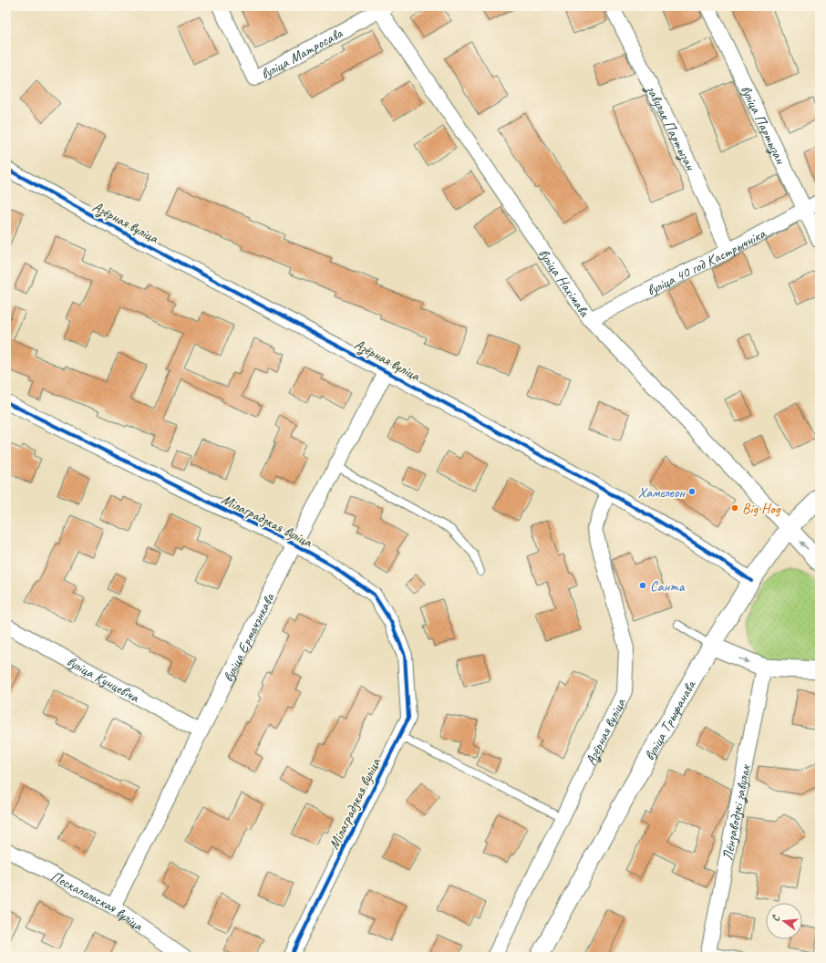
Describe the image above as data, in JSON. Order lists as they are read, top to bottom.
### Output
{
  "streets": {
    "street": [
      "вуліца Матросава",
      "вуліца Партызан",
      "завулак Партызан",
      "Азёрная вуліца",
      "вуліца 40 год Кастрычніка",
      "вуліца Нахімава",
      "Мілаградзкая вуліца",
      "вуліца Ермачэнкава",
      "вуліца Кунцевіча",
      "вуліца Трыфанава",
      "Лёнзаводзкі завулак",
      "Пескапольская вуліца"
    ]
  },
  "crossings": [
    ["вуліца Матросава", "вуліца Нахімава"],
    ["вуліца Партызан", "вуліца 40 год Кастрычніка"],
    ["завулак Партызан", "вуліца 40 год Кастрычніка"],
    ["Азёрная вуліца", "вуліца Ермачэнкава"],
    ["Азёрная вуліца", "вуліца Трыфанава"],
    ["вуліца 40 год Кастрычніка", "вуліца Нахімава"],
    ["вуліца Нахімава", "вуліца Трыфанава"],
    ["Мілаградзкая вуліца", "вуліца Ермачэнкава"],
    ["вуліца Ермачэнкава", "вуліца Кунцевіча"],
    ["вуліца Ермачэнкава", "Пескапольская вуліца"]
  ],
  "places": ["Хамелеон", "Big Hog", "Санта"],
  "north": "left"
}
